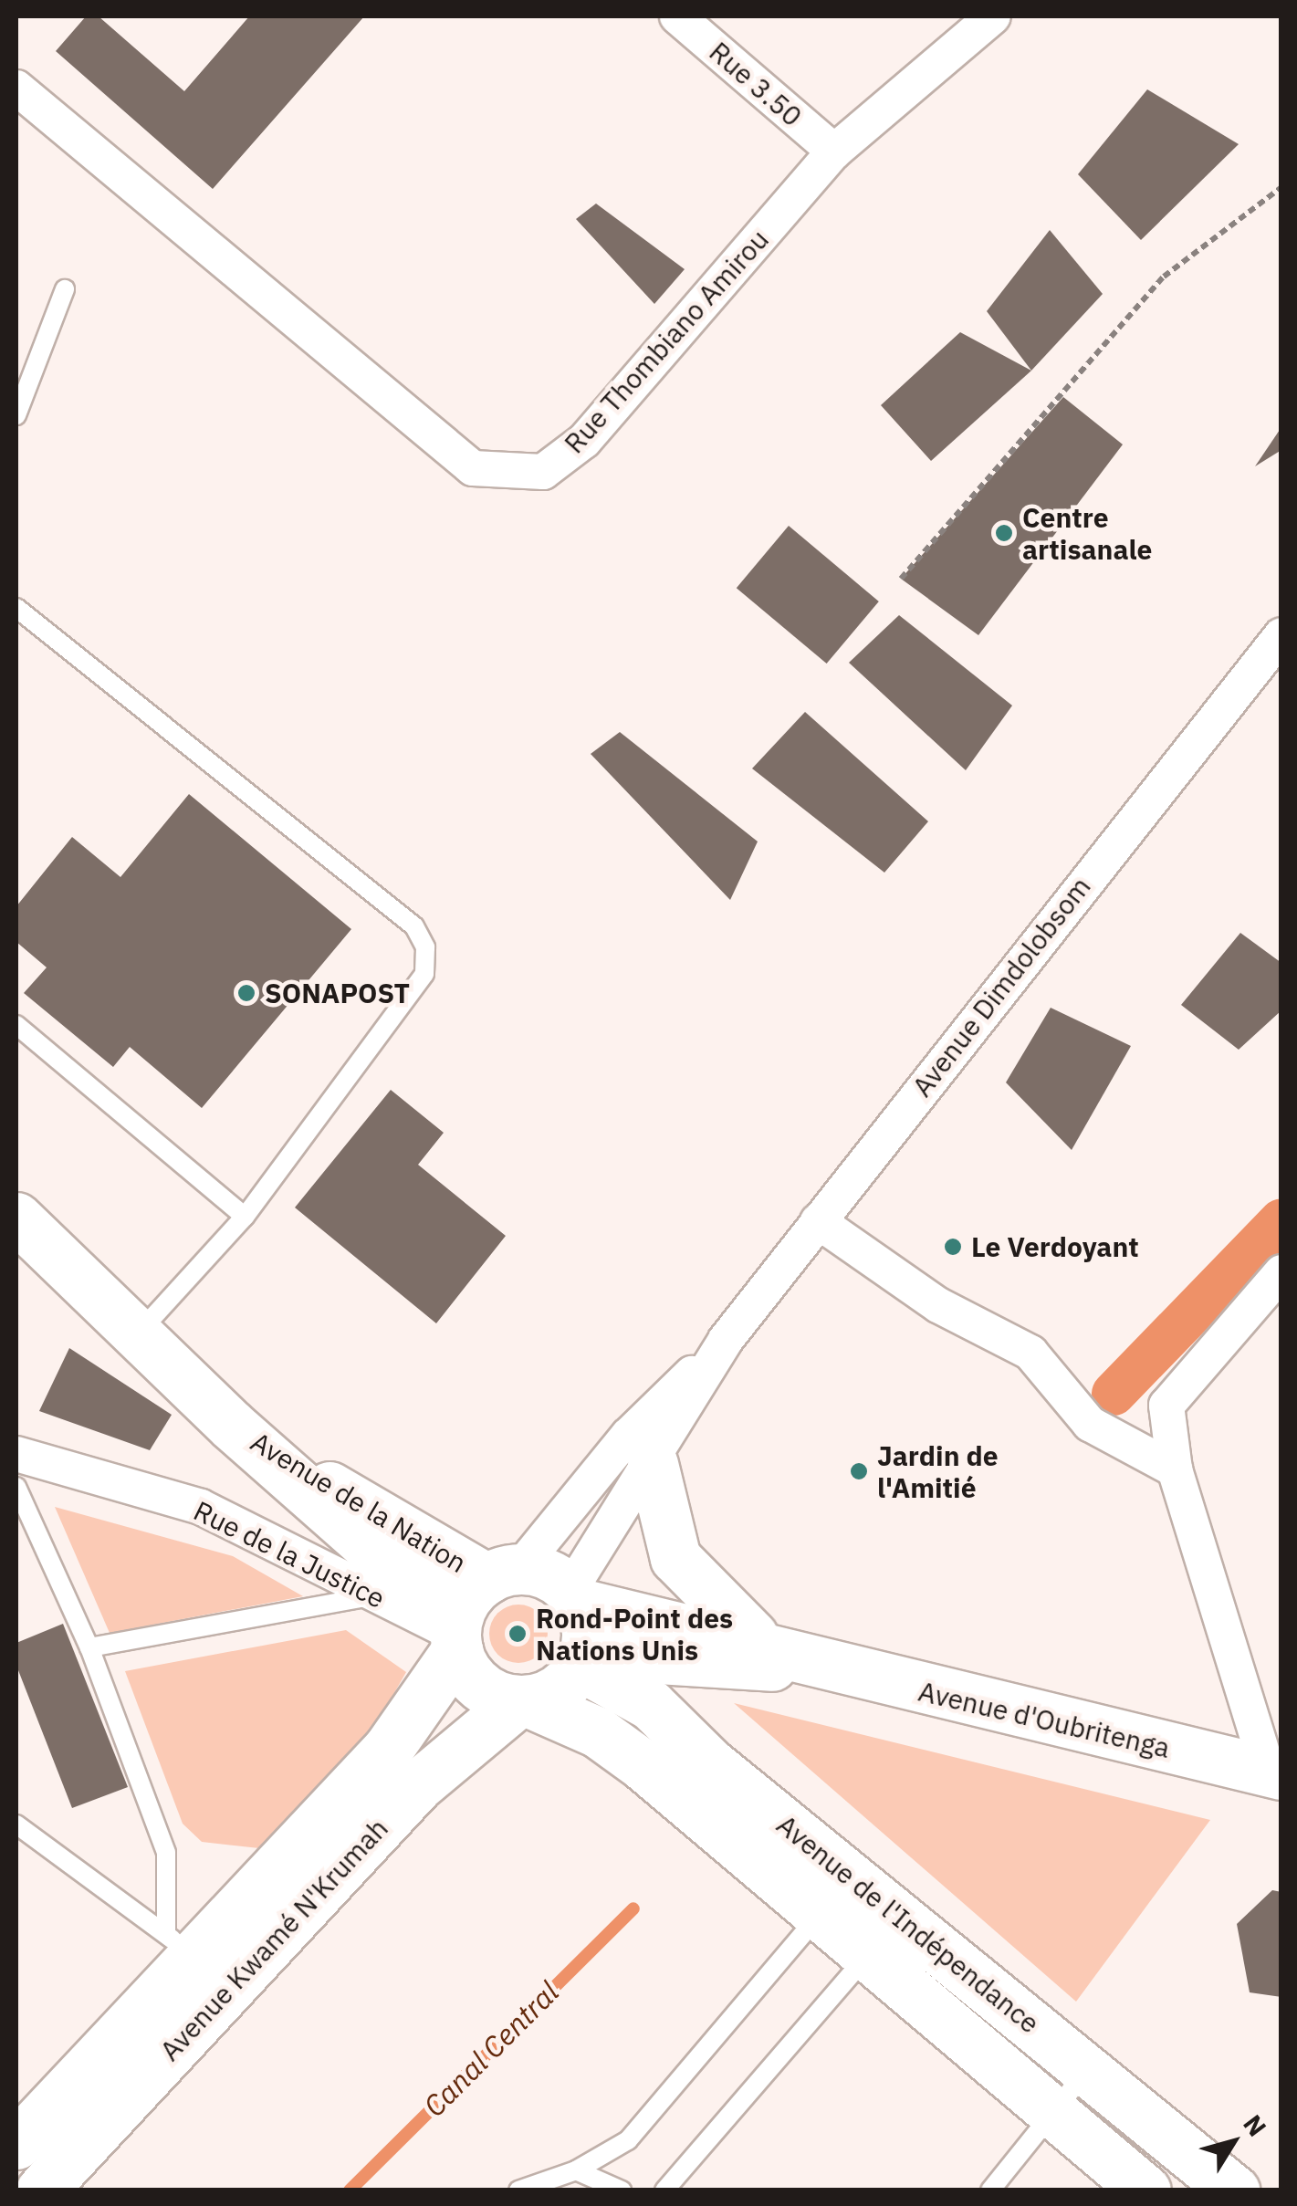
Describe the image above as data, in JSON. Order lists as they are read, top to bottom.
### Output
{
  "streets": {
    "main road": [
      "Avenue de la Nation",
      "Avenue d'Oubritenga",
      "Avenue de l'Indépendance",
      "Avenue Kwamé N'Krumah"
    ],
    "street": [
      "Rue 3.50",
      "Rue Thombiano Amirou",
      "Avenue Dimdolobsom",
      "Rue de la Justice"
    ]
  },
  "crossings": [
    ["Rue 3.50", "Rue Thombiano Amirou"],
    ["Avenue Dimdolobsom", "Avenue de la Nation"],
    ["Avenue Dimdolobsom", "Rue de la Justice"],
    ["Avenue Dimdolobsom", "Avenue d'Oubritenga"],
    ["Avenue Dimdolobsom", "Avenue de l'Indépendance"],
    ["Avenue Dimdolobsom", "Avenue Kwamé N'Krumah"],
    ["Avenue de la Nation", "Rue de la Justice"],
    ["Avenue de la Nation", "Avenue d'Oubritenga"],
    ["Avenue de la Nation", "Avenue de l'Indépendance"],
    ["Avenue de la Nation", "Avenue Kwamé N'Krumah"],
    ["Rue de la Justice", "Avenue d'Oubritenga"],
    ["Rue de la Justice", "Avenue de l'Indépendance"],
    ["Rue de la Justice", "Avenue Kwamé N'Krumah"],
    ["Avenue d'Oubritenga", "Avenue de l'Indépendance"],
    ["Avenue d'Oubritenga", "Avenue Kwamé N'Krumah"],
    ["Avenue de l'Indépendance", "Avenue Kwamé N'Krumah"]
  ],
  "water": ["Canal Central"],
  "places": [
    "Centre artisanale",
    "SONAPOST",
    "Le Verdoyant",
    "Jardin de l'Amitié",
    "Rond-Point des Nations Unis"
  ],
  "north": "top right"
}
